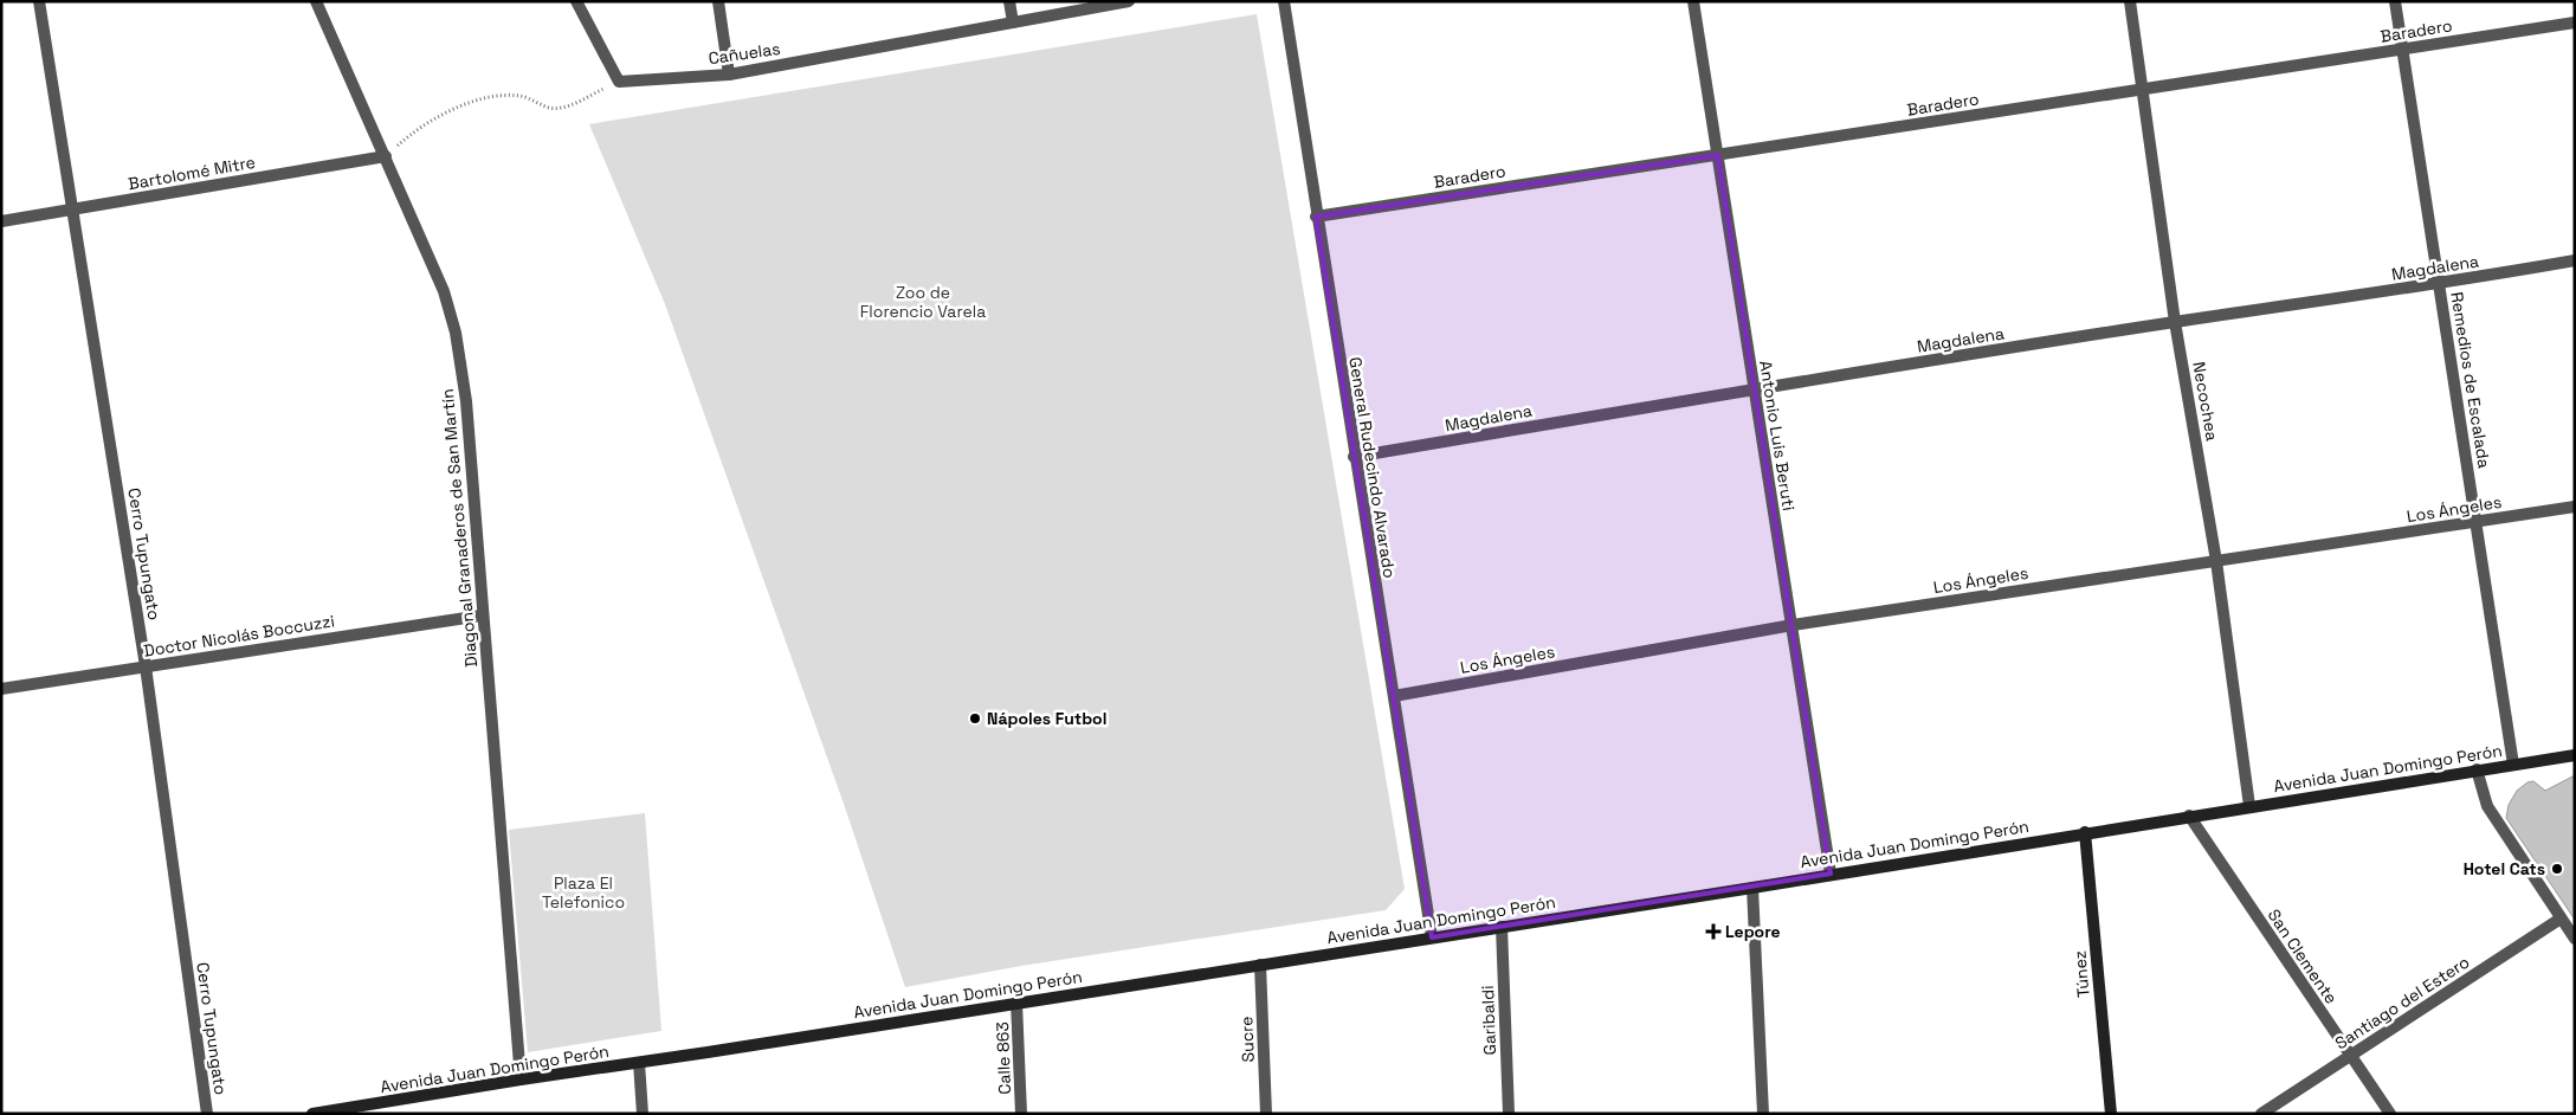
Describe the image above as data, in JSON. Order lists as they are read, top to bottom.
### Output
{
  "streets": {
    "main road": ["Avenida Juan Domingo Perón", "Túnez"],
    "street": [
      "Baradero",
      "Cañuelas",
      "Bartolomé Mitre",
      "Magdalena",
      "Remedios de Escalada",
      "Necochea",
      "Antonio Luis Beruti",
      "General Rudecindo Alvarado",
      "Los Ángeles",
      "Diagonal Granaderos de San Martín",
      "Cerro Tupungato",
      "Doctor Nicolás Boccuzzi",
      "San Clemente",
      "Santiago del Estero",
      "Garibaldi",
      "Sucre",
      "Calle 863"
    ]
  },
  "crossings": [
    ["Baradero", "Remedios de Escalada"],
    ["Baradero", "Necochea"],
    ["Baradero", "Antonio Luis Beruti"],
    ["Baradero", "General Rudecindo Alvarado"],
    ["Bartolomé Mitre", "Diagonal Granaderos de San Martín"],
    ["Bartolomé Mitre", "Cerro Tupungato"],
    ["Magdalena", "Remedios de Escalada"],
    ["Magdalena", "Necochea"],
    ["Magdalena", "Antonio Luis Beruti"],
    ["Magdalena", "General Rudecindo Alvarado"],
    ["Remedios de Escalada", "Los Ángeles"],
    ["Remedios de Escalada", "Avenida Juan Domingo Perón"],
    ["Necochea", "Los Ángeles"],
    ["Necochea", "Avenida Juan Domingo Perón"],
    ["Antonio Luis Beruti", "Los Ángeles"],
    ["Antonio Luis Beruti", "Avenida Juan Domingo Perón"],
    ["General Rudecindo Alvarado", "Los Ángeles"],
    ["General Rudecindo Alvarado", "Avenida Juan Domingo Perón"],
    ["Diagonal Granaderos de San Martín", "Doctor Nicolás Boccuzzi"],
    ["Diagonal Granaderos de San Martín", "Avenida Juan Domingo Perón"],
    ["Cerro Tupungato", "Doctor Nicolás Boccuzzi"],
    ["Avenida Juan Domingo Perón", "San Clemente"],
    ["Avenida Juan Domingo Perón", "Túnez"],
    ["Avenida Juan Domingo Perón", "Garibaldi"],
    ["Avenida Juan Domingo Perón", "Sucre"],
    ["Avenida Juan Domingo Perón", "Calle 863"],
    ["San Clemente", "Santiago del Estero"]
  ],
  "parks": ["Zoo de Florencio Varela", "Plaza El Telefonico"],
  "places": {
    "other": ["Nápoles Futbol", "Hotel Cats"],
    "health": ["Lepore"]
  }
}
